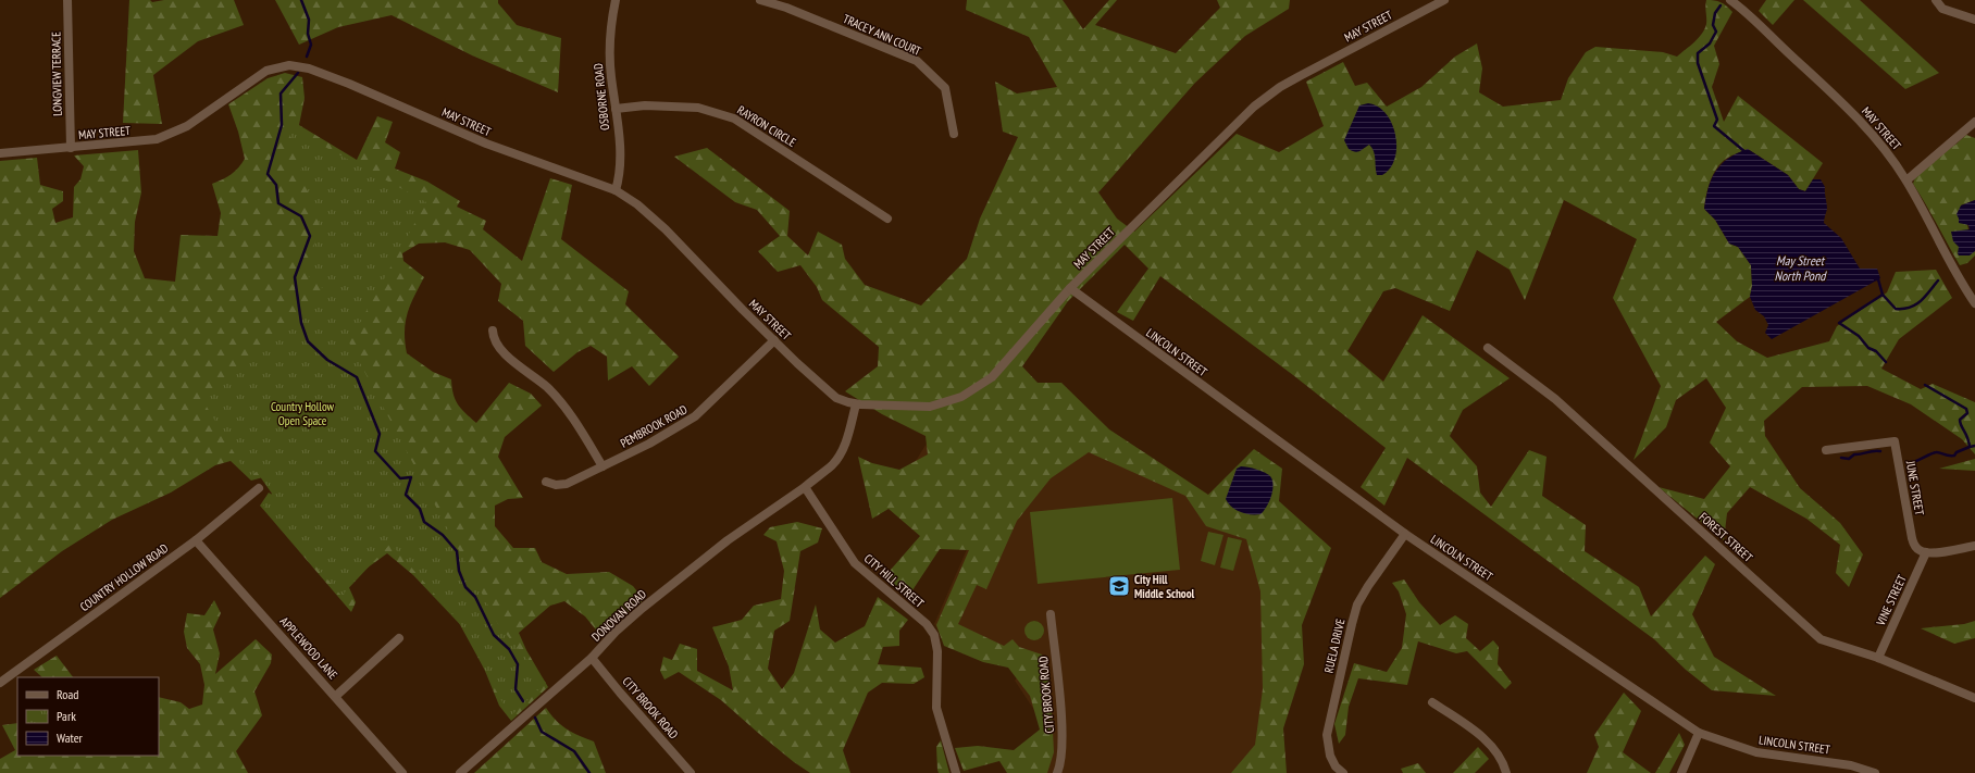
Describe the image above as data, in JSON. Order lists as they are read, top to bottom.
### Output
{
  "streets": {
    "street": [
      "MAY STREET",
      "TRACEY ANN COURT",
      "LONGVIEW TERRACE",
      "OSBORNE ROAD",
      "RAYRON CIRCLE",
      "LINCOLN STREET",
      "PEMBROOK ROAD",
      "JUNE STREET",
      "FOREST STREET",
      "COUNTRY HOLLOW ROAD",
      "CITY HILL STREET",
      "VINE STREET",
      "DONOVAN ROAD",
      "RUELA DRIVE",
      "APPLEWOOD LANE",
      "CITY BROOK ROAD"
    ]
  },
  "crossings": [
    ["MAY STREET", "LONGVIEW TERRACE"],
    ["MAY STREET", "OSBORNE ROAD"],
    ["MAY STREET", "LINCOLN STREET"],
    ["MAY STREET", "PEMBROOK ROAD"],
    ["OSBORNE ROAD", "RAYRON CIRCLE"],
    ["LINCOLN STREET", "RUELA DRIVE"],
    ["JUNE STREET", "VINE STREET"],
    ["FOREST STREET", "VINE STREET"],
    ["COUNTRY HOLLOW ROAD", "APPLEWOOD LANE"],
    ["CITY HILL STREET", "DONOVAN ROAD"],
    ["DONOVAN ROAD", "CITY BROOK ROAD"]
  ],
  "water": ["May Street North Pond"],
  "parks": ["Country Hollow Open Space"],
  "places": {
    "school or university": ["City Hill Middle School"]
  },
  "legend": ["Road", "Park", "Water"]
}
